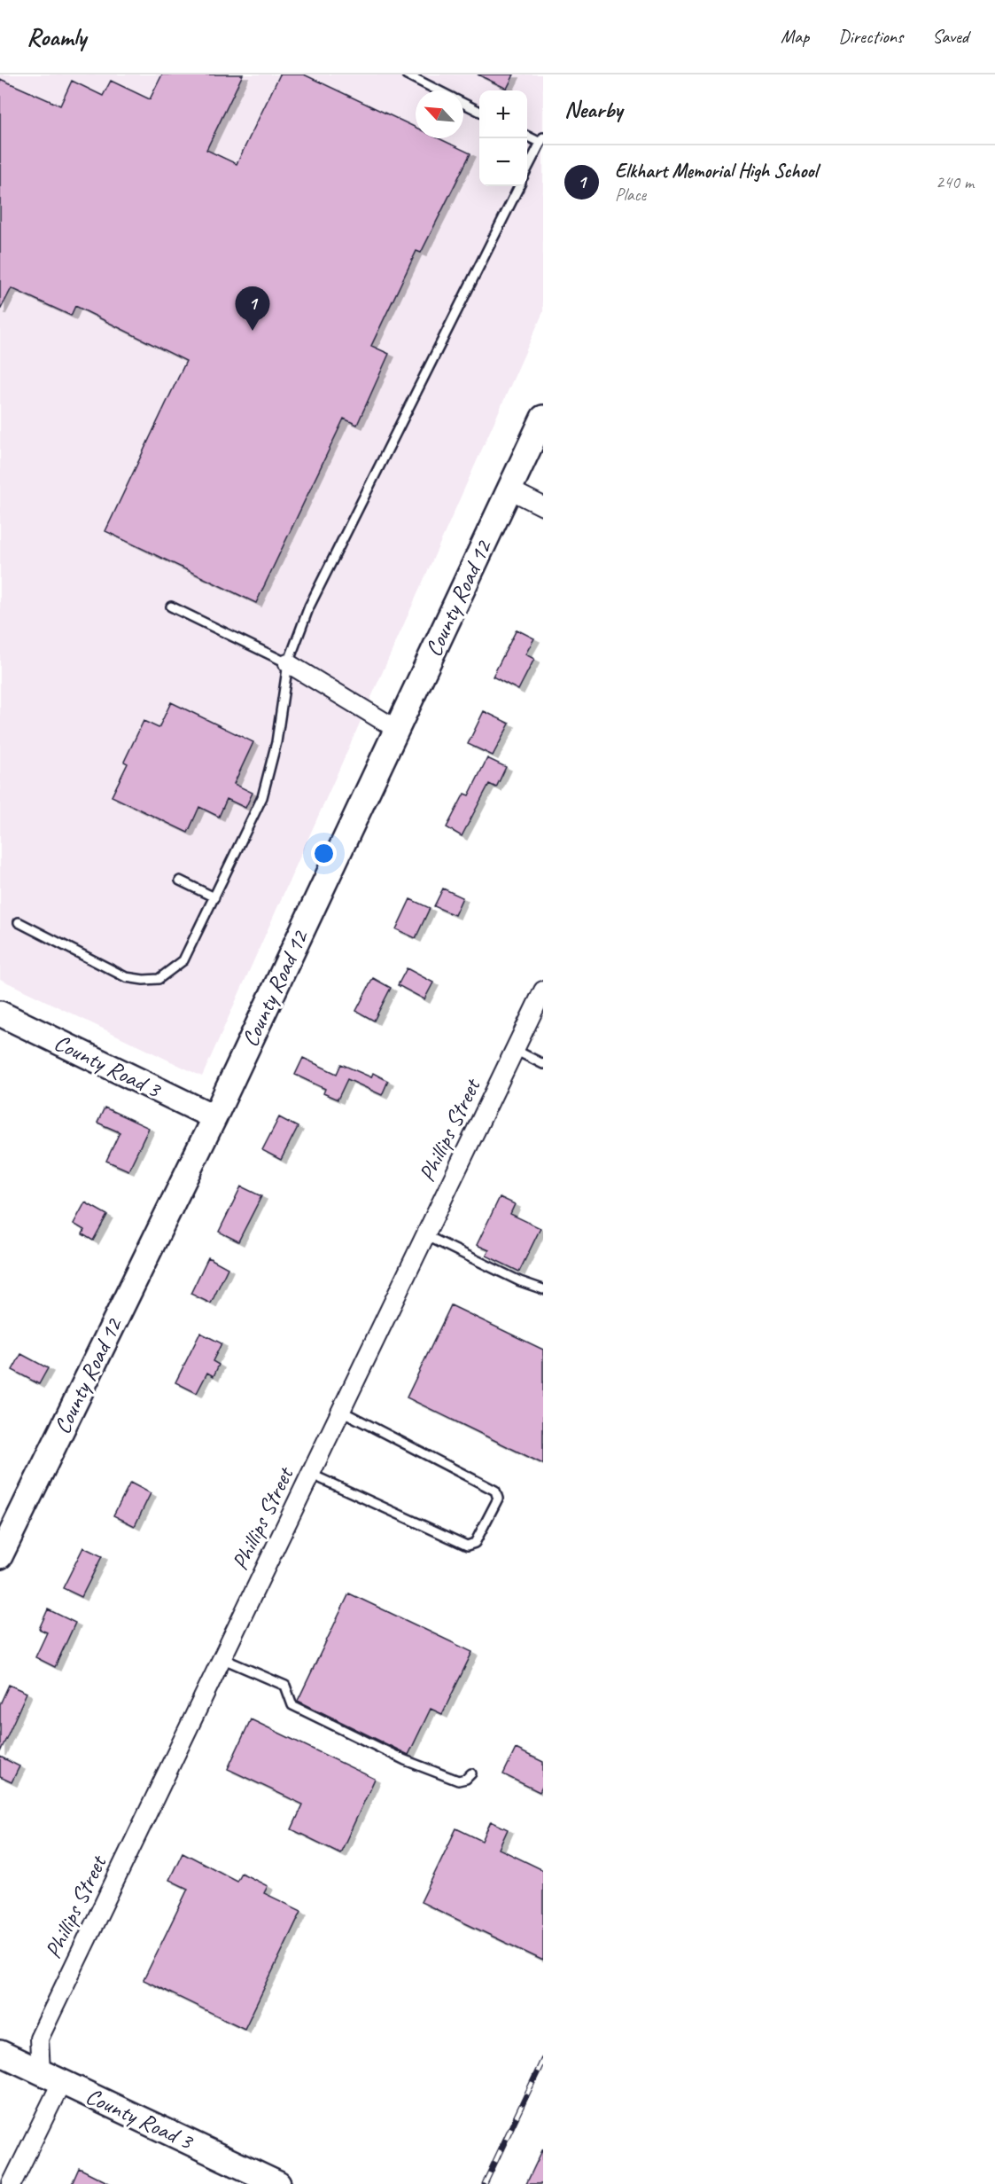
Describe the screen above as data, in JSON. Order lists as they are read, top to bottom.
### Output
{
  "streets": {
    "main road": ["County Road 12", "County Road 3"],
    "street": ["Phillips Street"]
  },
  "crossings": [
    ["County Road 12", "County Road 3"],
    ["County Road 3", "Phillips Street"]
  ],
  "north": "top left",
  "page": {
    "header": "Roamly",
    "nav": ["Map", "Directions", "Saved"],
    "heading": "Nearby",
    "map_buttons": ["+", "−"],
    "list": [
      {
        "mark": "1",
        "name": "Elkhart Memorial High School",
        "note": "Place",
        "value": "240 m"
      }
    ],
    "pins": "1"
  }
}
